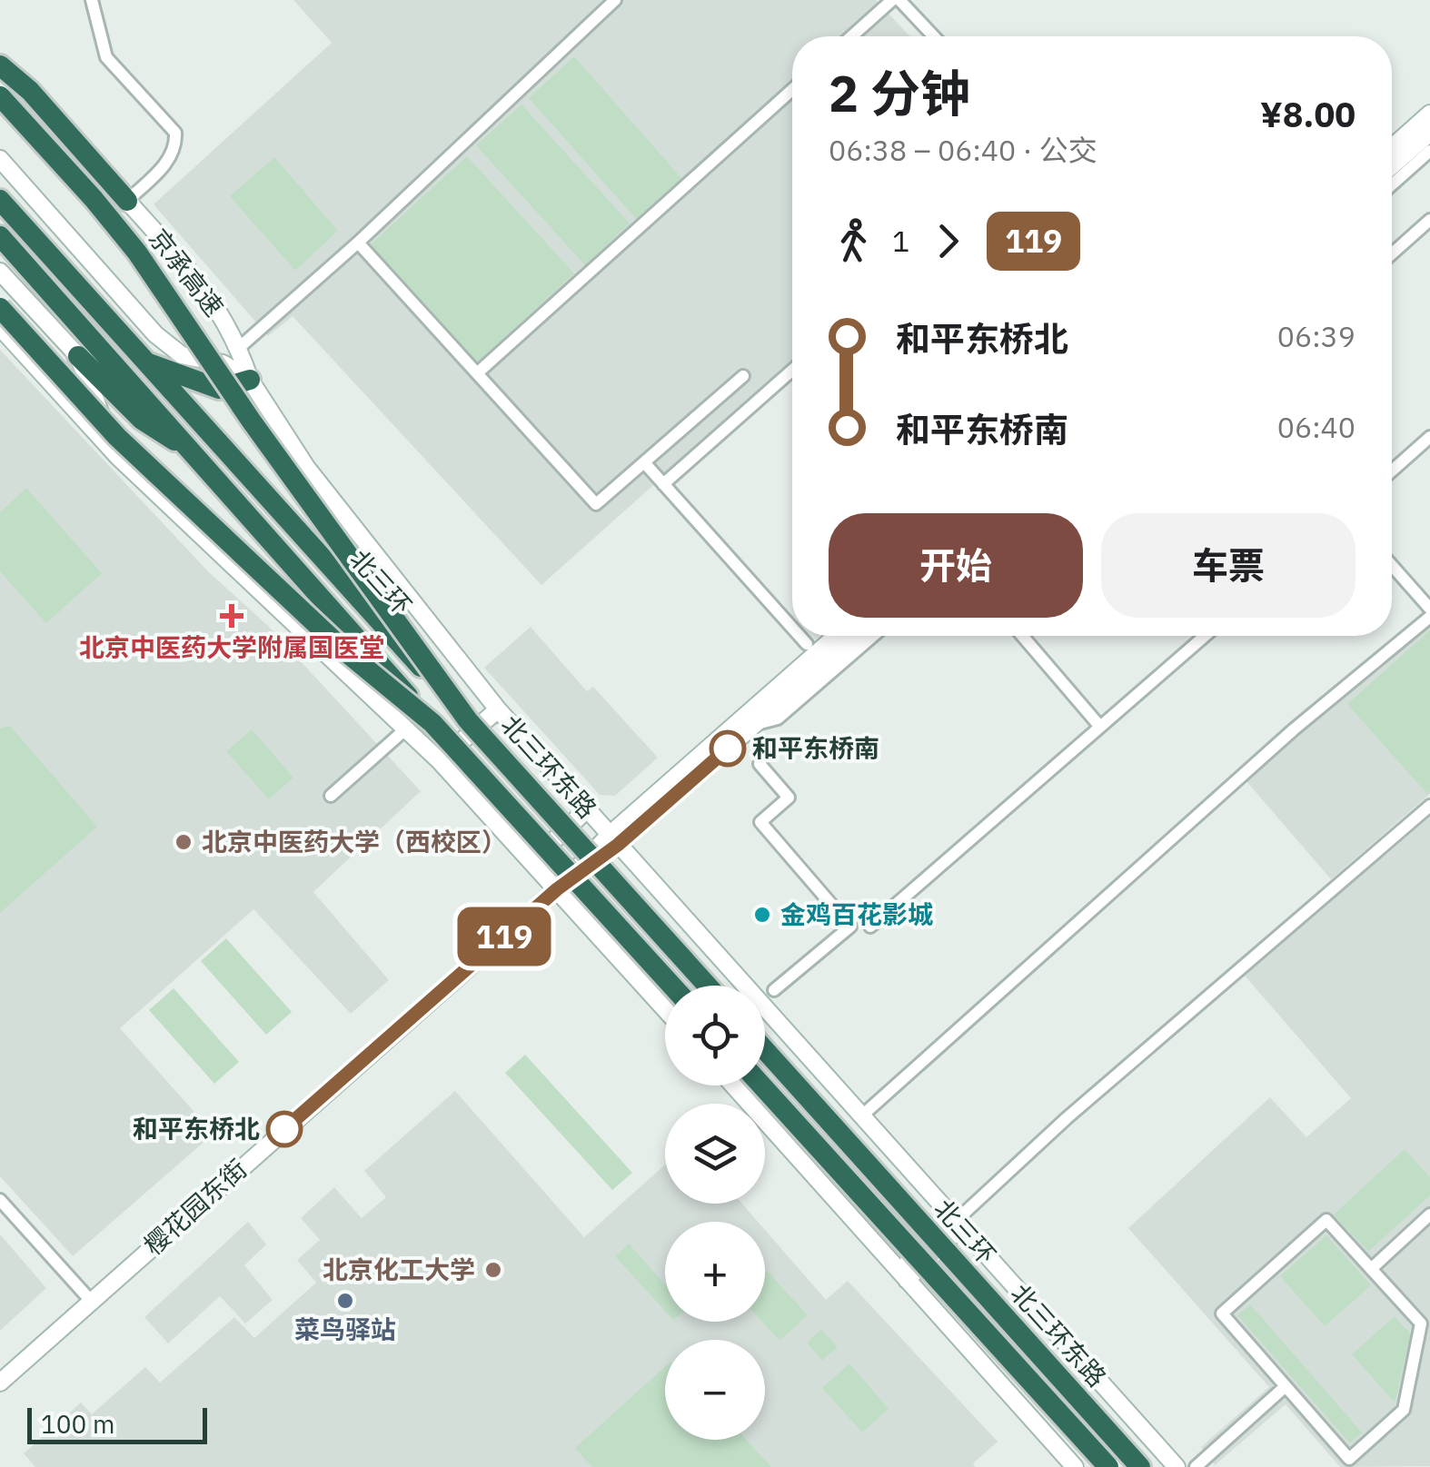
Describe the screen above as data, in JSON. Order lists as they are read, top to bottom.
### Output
{
  "streets": {
    "highway": ["北三环"],
    "street": ["京承高速", "北三环东路", "樱花园东街"]
  },
  "crossings": [
    ["京承高速", "北三环东路"],
    ["北三环东路", "樱花园东街"]
  ],
  "places": {
    "health": ["北京中医药大学附属国医堂"],
    "other": [
      "和平东桥南",
      "北京中医药大学（西校区）",
      "金鸡百花影城",
      "和平东桥北",
      "北京化工大学",
      "菜鸟驿站"
    ]
  },
  "lines": ["bus line 119"],
  "scale_bar": "100 m",
  "page": {
    "on_map": "119",
    "heading": ["2 分钟", "06:38 – 06:40 · 公交", "¥8.00"],
    "legs": ["1", "119"],
    "list": [
      {
        "name": "和平东桥北",
        "value": "06:39"
      },
      {
        "name": "和平东桥南",
        "value": "06:40"
      }
    ],
    "buttons": ["开始", "车票"],
    "map_buttons": ["+", "−"],
    "scale": "100 m"
  }
}
